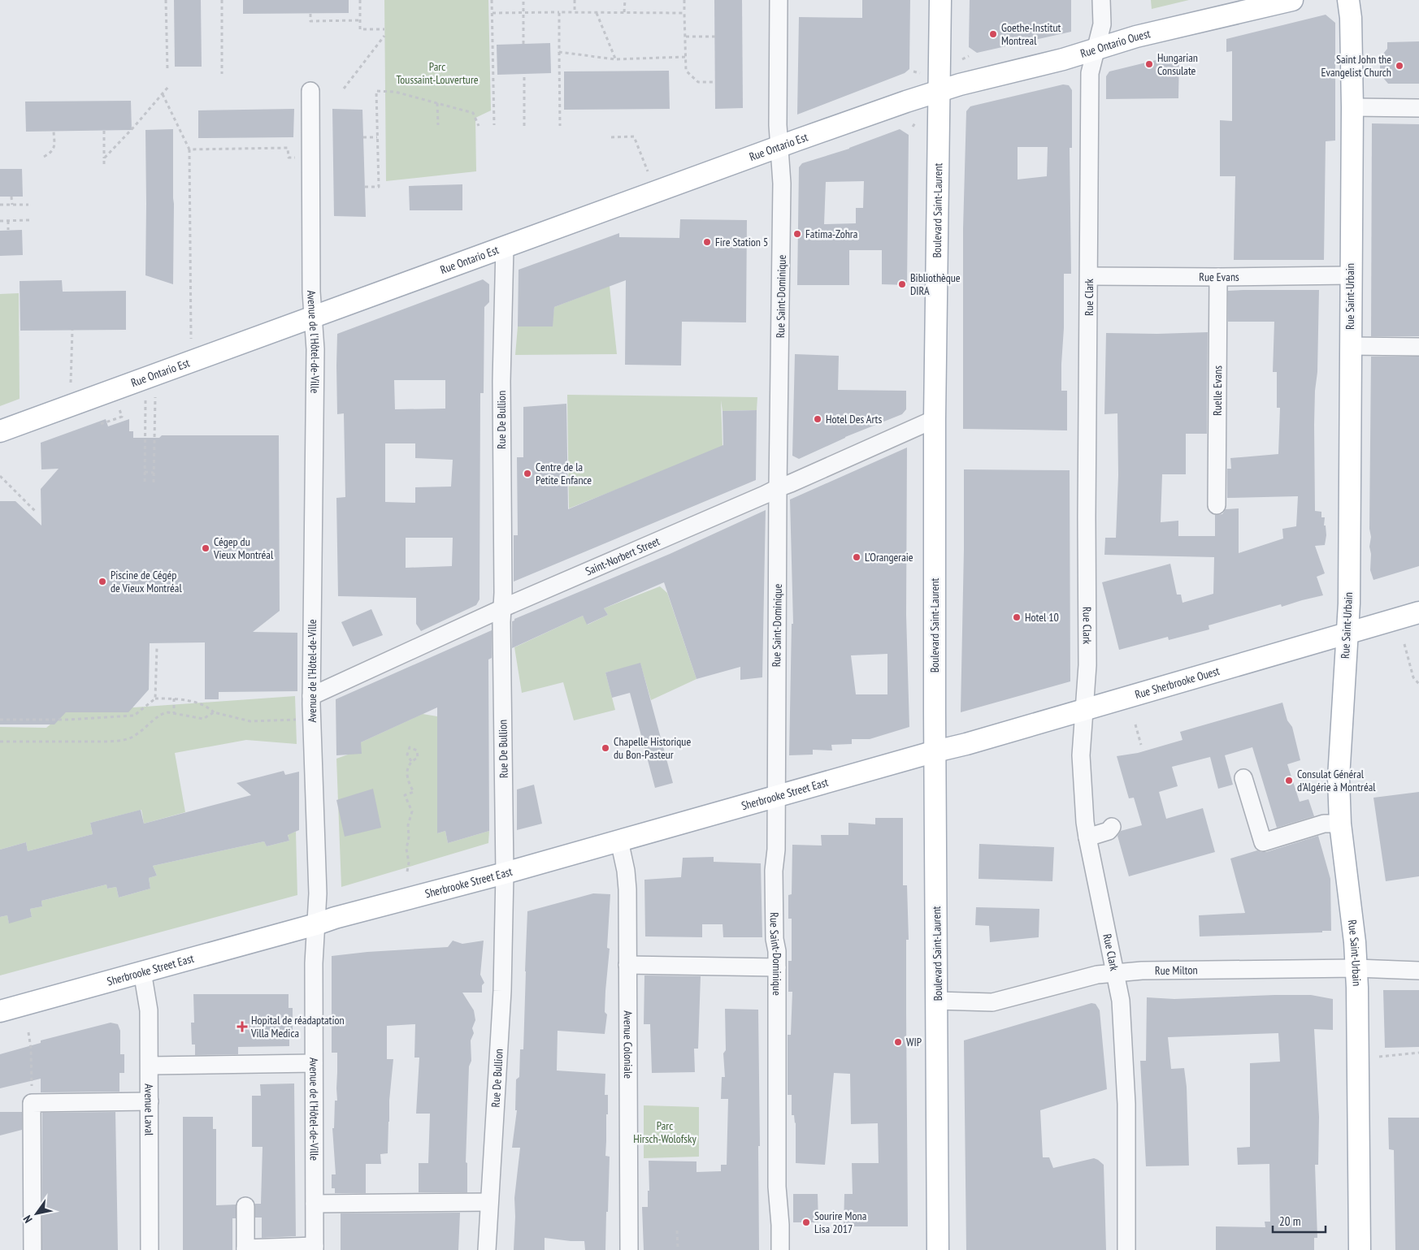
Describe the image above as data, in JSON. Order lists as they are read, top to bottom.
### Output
{
  "streets": {
    "main road": [
      "Rue Ontario Ouest",
      "Rue Ontario Est",
      "Boulevard Saint-Laurent",
      "Rue Saint-Urbain",
      "Rue Sherbrooke Ouest",
      "Sherbrooke Street East"
    ],
    "street": [
      "Rue Evans",
      "Rue Saint-Dominique",
      "Rue Clark",
      "Avenue de l'Hôtel-de-Ville",
      "Ruelle Evans",
      "Rue De Bullion",
      "Saint-Norbert Street",
      "Rue Milton",
      "Avenue Coloniale",
      "Avenue Laval"
    ]
  },
  "crossings": [
    ["Rue Ontario Ouest", "Rue Ontario Est"],
    ["Rue Ontario Ouest", "Boulevard Saint-Laurent"],
    ["Rue Ontario Ouest", "Rue Clark"],
    ["Rue Ontario Est", "Boulevard Saint-Laurent"],
    ["Rue Ontario Est", "Rue Saint-Dominique"],
    ["Rue Ontario Est", "Avenue de l'Hôtel-de-Ville"],
    ["Rue Ontario Est", "Rue De Bullion"],
    ["Boulevard Saint-Laurent", "Saint-Norbert Street"],
    ["Boulevard Saint-Laurent", "Rue Sherbrooke Ouest"],
    ["Boulevard Saint-Laurent", "Sherbrooke Street East"],
    ["Boulevard Saint-Laurent", "Rue Milton"],
    ["Rue Evans", "Rue Saint-Urbain"],
    ["Rue Evans", "Rue Clark"],
    ["Rue Evans", "Ruelle Evans"],
    ["Rue Saint-Dominique", "Saint-Norbert Street"],
    ["Rue Saint-Dominique", "Sherbrooke Street East"],
    ["Rue Saint-Urbain", "Rue Sherbrooke Ouest"],
    ["Rue Saint-Urbain", "Rue Milton"],
    ["Rue Clark", "Rue Sherbrooke Ouest"],
    ["Rue Clark", "Rue Milton"],
    ["Avenue de l'Hôtel-de-Ville", "Saint-Norbert Street"],
    ["Avenue de l'Hôtel-de-Ville", "Sherbrooke Street East"],
    ["Rue De Bullion", "Saint-Norbert Street"],
    ["Rue De Bullion", "Sherbrooke Street East"],
    ["Rue Sherbrooke Ouest", "Sherbrooke Street East"],
    ["Sherbrooke Street East", "Avenue Coloniale"],
    ["Sherbrooke Street East", "Avenue Laval"]
  ],
  "parks": ["Parc Toussaint-Louverture", "Parc Hirsch-Wolofsky"],
  "places": {
    "other": [
      "Goethe-Institut Montreal",
      "Hungarian Consulate",
      "Saint John the Evangelist Church",
      "Fatima-Zohra",
      "Fire Station 5",
      "Bibliothèque DIRA",
      "Hotel Des Arts",
      "Centre de la Petite Enfance",
      "Cégep du Vieux Montréal",
      "L’Orangeraie",
      "Piscine de Cégép de Vieux Montréal",
      "Hotel 10",
      "Chapelle Historique du Bon-Pasteur",
      "Consulat Général d'Algérie à Montréal",
      "WIP",
      "Sourire Mona Lisa 2017"
    ],
    "health": ["Hopital de réadaptation Villa Medica"]
  },
  "scale_bar": "20 m",
  "north": "bottom left"
}
